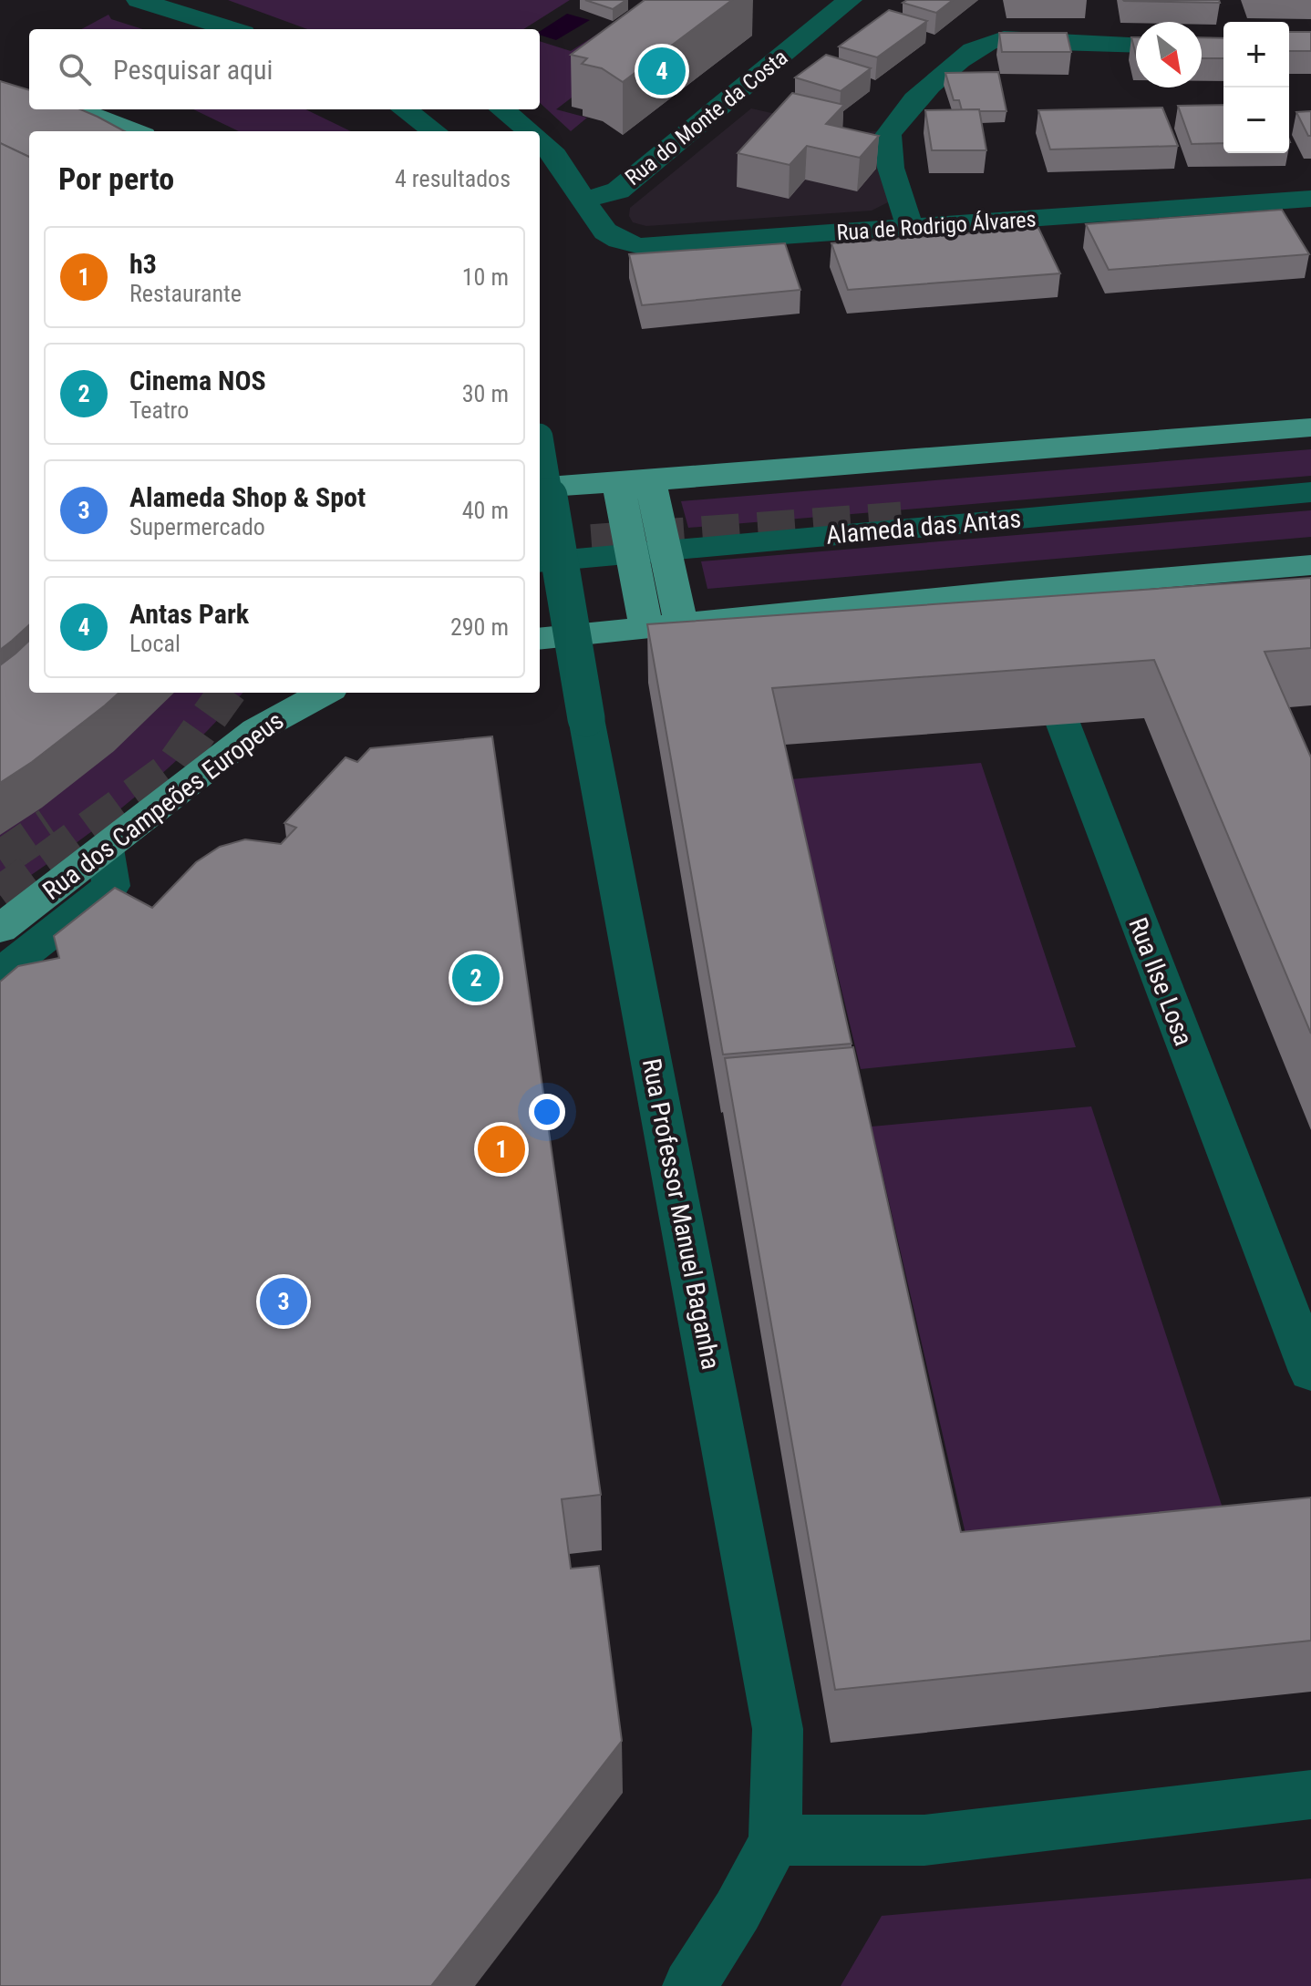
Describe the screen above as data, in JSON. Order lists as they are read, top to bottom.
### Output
{
  "streets": {
    "main road": ["Rua dos Campeões Europeus"],
    "street": [
      "Rua do Monte da Costa",
      "Rua de Rodrigo Álvares",
      "Alameda das Antas",
      "Rua Ilse Losa",
      "Rua Professor Manuel Baganha"
    ]
  },
  "crossings": [
    ["Rua do Monte da Costa", "Rua de Rodrigo Álvares"]
  ],
  "north": "bottom right",
  "page": {
    "map_buttons": ["+", "−"],
    "search": "Pesquisar aqui",
    "pins": [
      "4",
      "2",
      "1",
      "3"
    ],
    "heading": ["Por perto", "4 resultados"],
    "list": [
      {
        "mark": "1",
        "name": "h3",
        "note": "Restaurante",
        "value": "10 m"
      },
      {
        "mark": "2",
        "name": "Cinema NOS",
        "note": "Teatro",
        "value": "30 m"
      },
      {
        "mark": "3",
        "name": "Alameda Shop & Spot",
        "note": "Supermercado",
        "value": "40 m"
      },
      {
        "mark": "4",
        "name": "Antas Park",
        "note": "Local",
        "value": "290 m"
      }
    ]
  }
}
